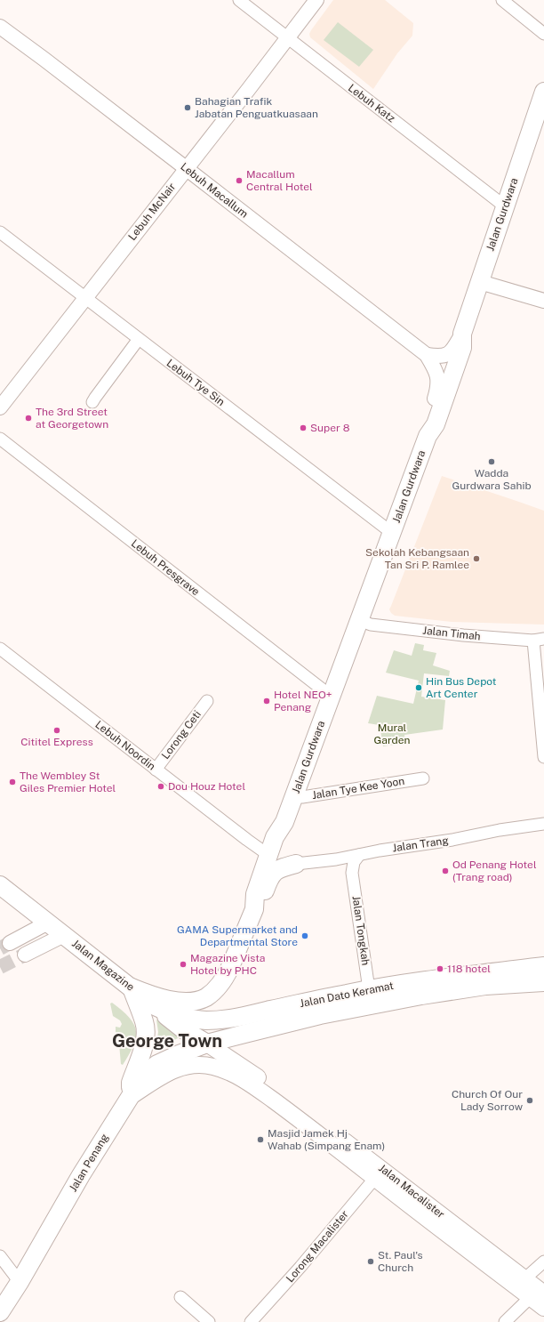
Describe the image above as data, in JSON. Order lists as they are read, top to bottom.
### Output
{
  "streets": {
    "main road": [
      "Jalan Gurdwara",
      "Jalan Magazine",
      "Jalan Dato Keramat",
      "Jalan Penang",
      "Jalan Macalister"
    ],
    "street": [
      "Lebuh Katz",
      "Lebuh Macallum",
      "Lebuh McNair",
      "Lebuh Tye Sin",
      "Lebuh Presgrave",
      "Jalan Timah",
      "Lorong Ceti",
      "Lebuh Noordin",
      "Jalan Tye Kee Yoon",
      "Jalan Trang",
      "Jalan Tongkah",
      "Lorong Macalister"
    ]
  },
  "crossings": [
    ["Lebuh Katz", "Lebuh McNair"],
    ["Lebuh Katz", "Jalan Gurdwara"],
    ["Lebuh Macallum", "Lebuh McNair"],
    ["Lebuh Macallum", "Jalan Gurdwara"],
    ["Lebuh McNair", "Lebuh Tye Sin"],
    ["Jalan Gurdwara", "Lebuh Tye Sin"],
    ["Jalan Gurdwara", "Lebuh Presgrave"],
    ["Jalan Gurdwara", "Jalan Timah"],
    ["Jalan Gurdwara", "Lebuh Noordin"],
    ["Jalan Gurdwara", "Jalan Tye Kee Yoon"],
    ["Jalan Gurdwara", "Jalan Magazine"],
    ["Lorong Ceti", "Lebuh Noordin"],
    ["Jalan Trang", "Jalan Tongkah"],
    ["Jalan Tongkah", "Jalan Dato Keramat"],
    ["Jalan Magazine", "Jalan Dato Keramat"],
    ["Jalan Magazine", "Jalan Penang"],
    ["Jalan Magazine", "Jalan Macalister"],
    ["Jalan Dato Keramat", "Jalan Penang"],
    ["Jalan Dato Keramat", "Jalan Macalister"],
    ["Jalan Penang", "Jalan Macalister"],
    ["Jalan Macalister", "Lorong Macalister"]
  ],
  "districts": ["George Town"],
  "parks": ["Mural Garden"],
  "places": [
    "Bahagian Trafik Jabatan Penguatkuasaan",
    "Macallum Central Hotel",
    "The 3rd Street at Georgetown",
    "Super 8",
    "Wadda Gurdwara Sahib",
    "Sekolah Kebangsaan Tan Sri P. Ramlee",
    "Hin Bus Depot Art Center",
    "Hotel NEO+ Penang",
    "Cititel Express",
    "The Wembley St Giles Premier Hotel",
    "Dou Houz Hotel",
    "Od Penang Hotel (Trang road)",
    "GAMA Supermarket and Departmental Store",
    "Magazine Vista Hotel by PHC",
    "118 hotel",
    "Church Of Our Lady Sorrow",
    "Masjid Jamek Hj Wahab (Simpang Enam)",
    "St. Paul's Church"
  ]
}
